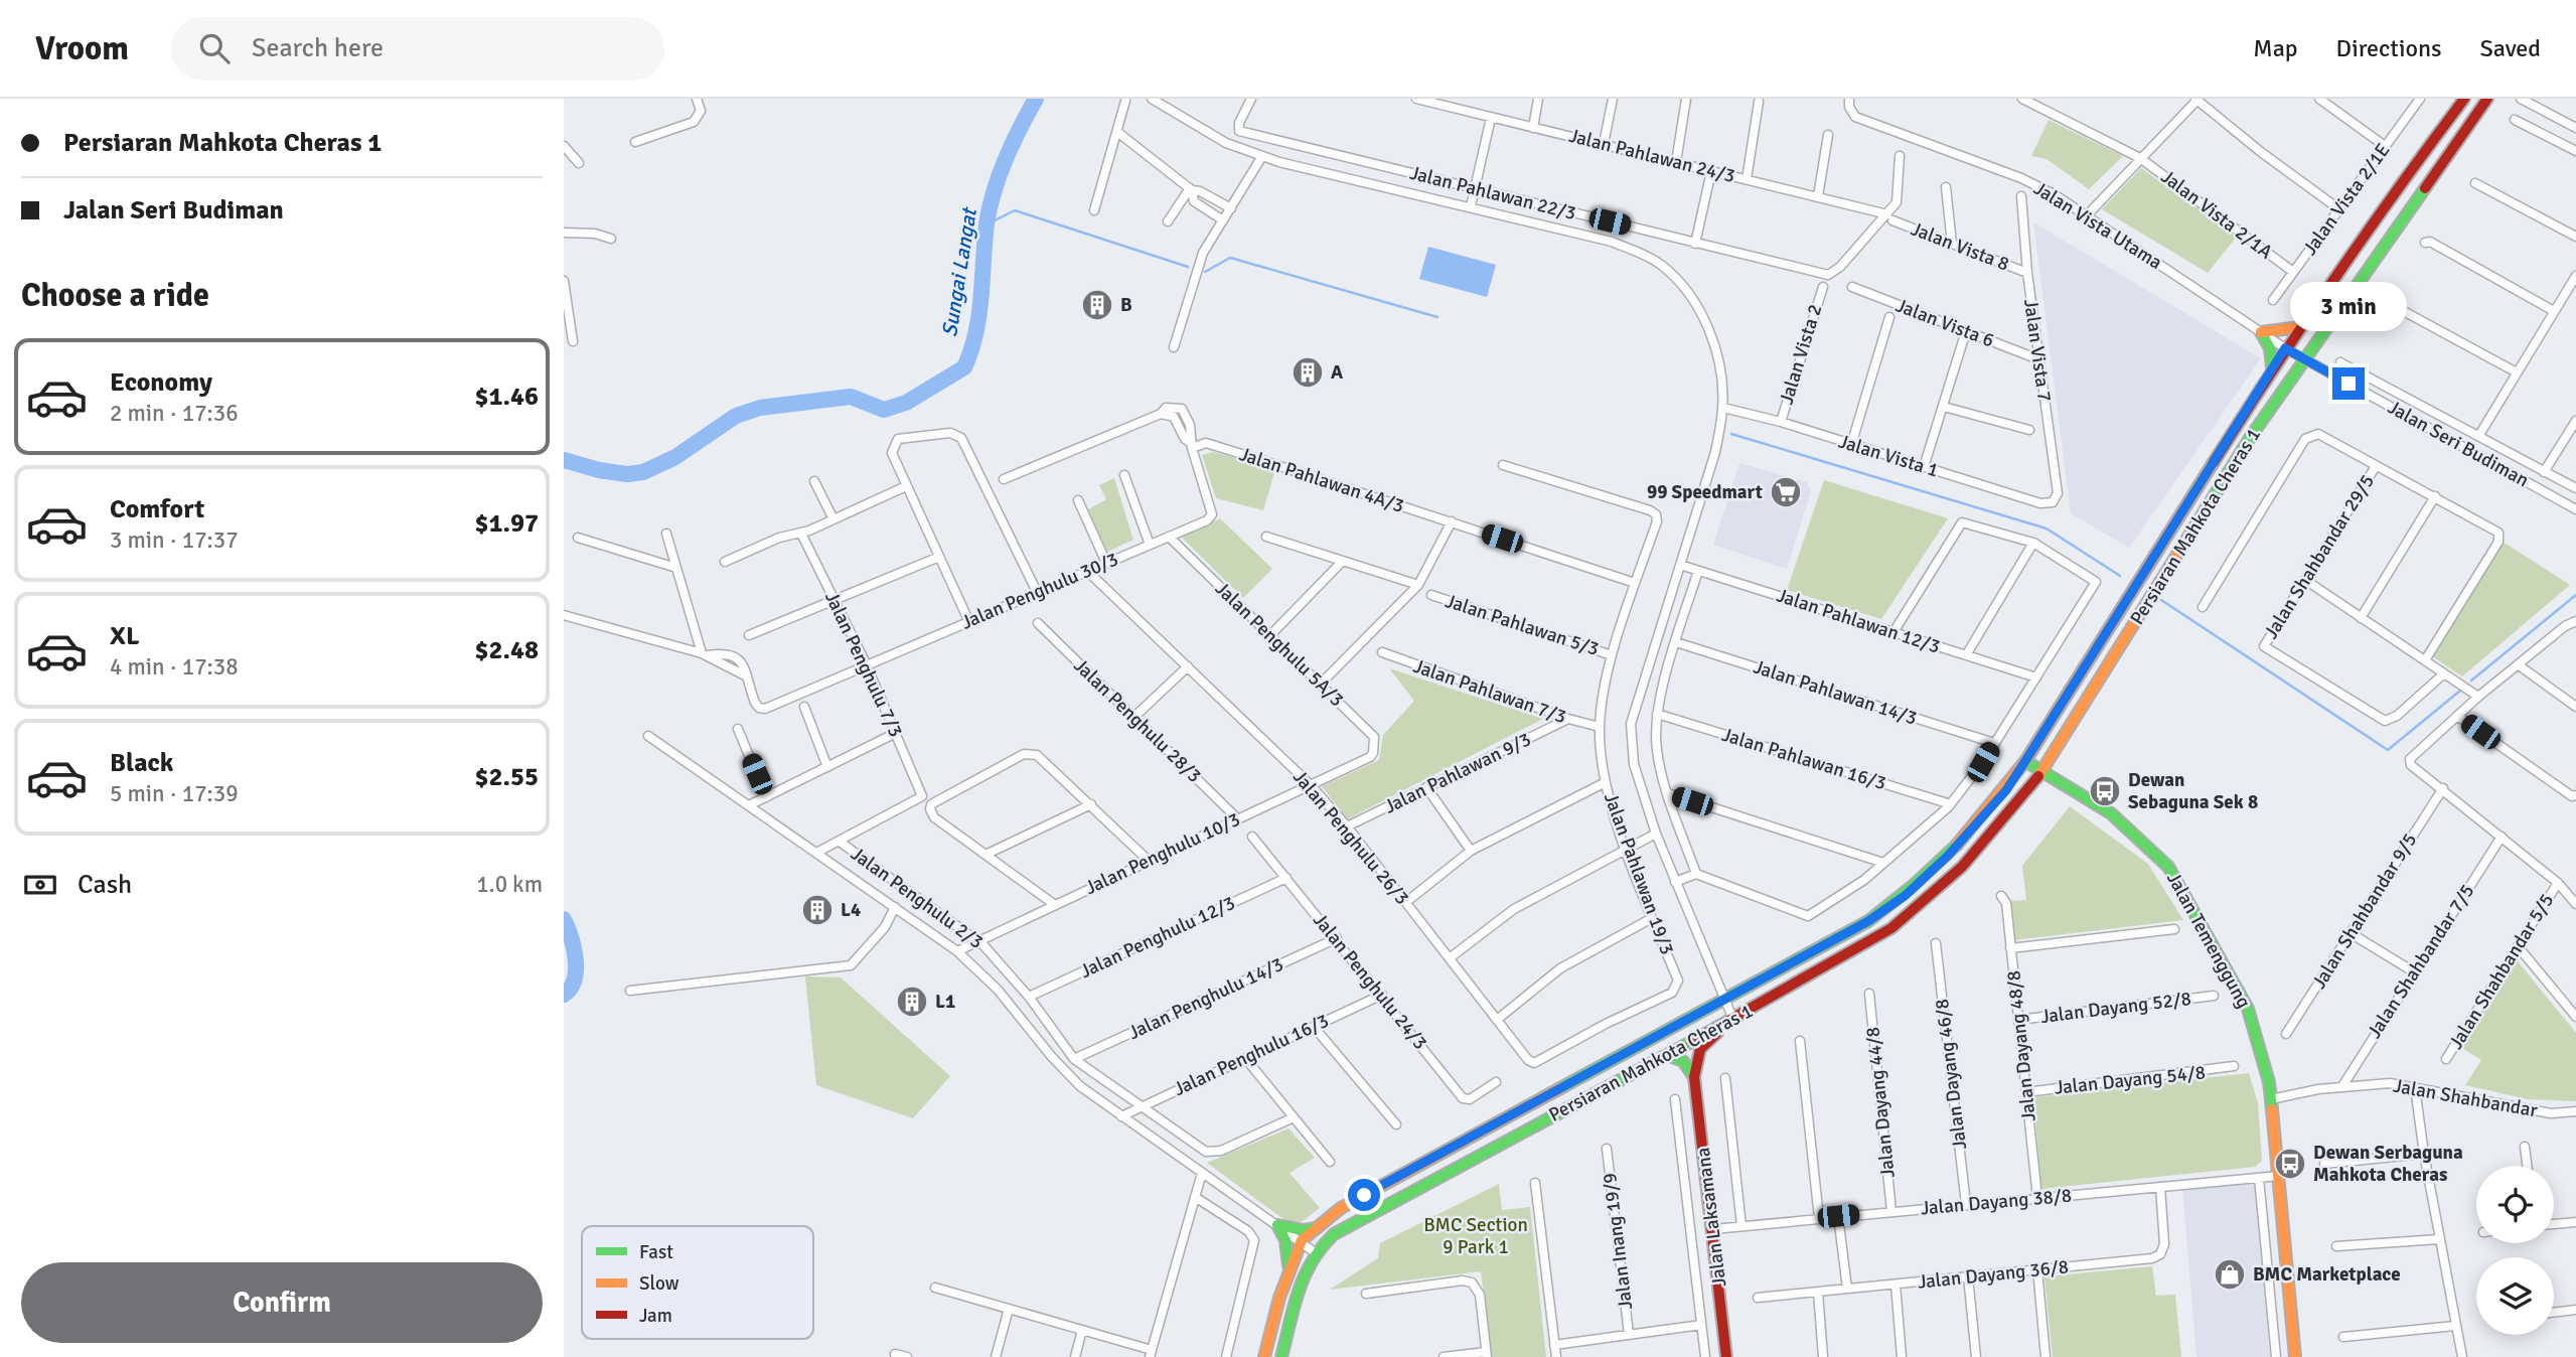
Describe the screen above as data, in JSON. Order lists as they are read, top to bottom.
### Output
{
  "streets": {
    "main road": ["Persiaran Mahkota Cheras 1", "Jalan Temenggung", "Jalan Laksamana"],
    "street": [
      "Jalan Pahlawan 24/3",
      "Jalan Pahlawan 22/3",
      "Jalan Vista 2/1E",
      "Jalan Vista 2/1A",
      "Jalan Vista Utama",
      "Jalan Vista 8",
      "Jalan Vista 6",
      "Jalan Vista 7",
      "Jalan Vista 2",
      "Jalan Seri Budiman",
      "Jalan Vista 1",
      "Jalan Pahlawan 4A/3",
      "Jalan Shahbandar 29/5",
      "Jalan Penghulu 30/3",
      "Jalan Pahlawan 12/3",
      "Jalan Pahlawan 5/3",
      "Jalan Penghulu 5A/3",
      "Jalan Penghulu 7/3",
      "Jalan Pahlawan 7/3",
      "Jalan Pahlawan 14/3",
      "Jalan Penghulu 28/3",
      "Jalan Pahlawan 16/3",
      "Jalan Pahlawan 9/3",
      "Jalan Penghulu 26/3",
      "Jalan Penghulu 10/3",
      "Jalan Pahlawan 19/3",
      "Jalan Penghulu 2/3",
      "Jalan Shahbandar 9/5",
      "Jalan Penghulu 12/3",
      "Jalan Shahbandar 7/5",
      "Jalan Shahbandar 5/5",
      "Jalan Penghulu 24/3",
      "Jalan Penghulu 14/3",
      "Jalan Dayang 52/8",
      "Jalan Dayang 48/8",
      "Jalan Penghulu 16/3",
      "Jalan Dayang 46/8",
      "Jalan Dayang 54/8",
      "Jalan Shahbandar",
      "Jalan Dayang 44/8",
      "Jalan Dayang 38/8",
      "Jalan Inang 19/9",
      "Jalan Dayang 36/8"
    ]
  },
  "crossings": [
    ["Jalan Pahlawan 24/3", "Jalan Pahlawan 22/3"],
    ["Jalan Pahlawan 24/3", "Jalan Vista 8"],
    ["Jalan Pahlawan 22/3", "Jalan Vista 8"],
    ["Jalan Vista 2/1E", "Jalan Vista 2/1A"],
    ["Jalan Vista Utama", "Jalan Seri Budiman"],
    ["Jalan Vista Utama", "Persiaran Mahkota Cheras 1"],
    ["Jalan Vista 8", "Jalan Vista 7"],
    ["Jalan Vista 6", "Jalan Vista 7"],
    ["Jalan Vista 7", "Jalan Vista 1"],
    ["Jalan Vista 2", "Jalan Vista 1"],
    ["Jalan Seri Budiman", "Persiaran Mahkota Cheras 1"],
    ["Jalan Pahlawan 4A/3", "Jalan Penghulu 30/3"],
    ["Jalan Pahlawan 4A/3", "Jalan Pahlawan 19/3"],
    ["Persiaran Mahkota Cheras 1", "Jalan Temenggung"],
    ["Persiaran Mahkota Cheras 1", "Jalan Laksamana"],
    ["Jalan Penghulu 30/3", "Jalan Penghulu 5A/3"],
    ["Jalan Penghulu 30/3", "Jalan Penghulu 7/3"],
    ["Jalan Penghulu 30/3", "Jalan Penghulu 26/3"],
    ["Jalan Pahlawan 5/3", "Jalan Pahlawan 19/3"],
    ["Jalan Penghulu 5A/3", "Jalan Penghulu 10/3"],
    ["Jalan Penghulu 7/3", "Jalan Penghulu 2/3"],
    ["Jalan Pahlawan 7/3", "Jalan Pahlawan 9/3"],
    ["Jalan Pahlawan 7/3", "Jalan Pahlawan 19/3"],
    ["Jalan Penghulu 28/3", "Jalan Penghulu 10/3"],
    ["Jalan Pahlawan 9/3", "Jalan Penghulu 26/3"],
    ["Jalan Penghulu 26/3", "Jalan Penghulu 10/3"],
    ["Jalan Penghulu 26/3", "Jalan Pahlawan 19/3"],
    ["Jalan Penghulu 10/3", "Jalan Penghulu 2/3"],
    ["Jalan Penghulu 2/3", "Jalan Penghulu 12/3"],
    ["Jalan Penghulu 2/3", "Jalan Penghulu 14/3"],
    ["Jalan Penghulu 2/3", "Jalan Penghulu 16/3"],
    ["Jalan Penghulu 12/3", "Jalan Penghulu 24/3"],
    ["Jalan Temenggung", "Jalan Shahbandar"],
    ["Jalan Temenggung", "Jalan Dayang 38/8"],
    ["Jalan Shahbandar 7/5", "Jalan Shahbandar"],
    ["Jalan Penghulu 24/3", "Jalan Penghulu 14/3"],
    ["Jalan Penghulu 24/3", "Jalan Penghulu 16/3"],
    ["Jalan Dayang 52/8", "Jalan Dayang 48/8"],
    ["Jalan Dayang 48/8", "Jalan Dayang 54/8"],
    ["Jalan Dayang 48/8", "Jalan Dayang 38/8"],
    ["Jalan Dayang 46/8", "Jalan Dayang 38/8"],
    ["Jalan Dayang 44/8", "Jalan Dayang 38/8"],
    ["Jalan Dayang 38/8", "Jalan Laksamana"],
    ["Jalan Dayang 38/8", "Jalan Dayang 36/8"]
  ],
  "water": ["Sungai Langat"],
  "parks": ["BMC Section 9 Park 1"],
  "places": {
    "building": [
      "B",
      "A",
      "L4",
      "L1"
    ],
    "supermarket": ["99 Speedmart"],
    "bus stop": ["Dewan Sebaguna Sek 8", "Dewan Serbaguna Mahkota Cheras"],
    "shop": ["BMC Marketplace"]
  },
  "legend": ["Fast", "Slow", "Jam"],
  "page": {
    "header": "Vroom",
    "search": "Search here",
    "nav": ["Map", "Directions", "Saved"],
    "banner": ["Persiaran Mahkota Cheras 1", "Jalan Seri Budiman"],
    "heading": "Choose a ride",
    "bubble": "3 min",
    "list": [
      {
        "name": "Economy",
        "note": "2 min · 17:36",
        "value": "$1.46"
      },
      {
        "name": "Comfort",
        "note": "3 min · 17:37",
        "value": "$1.97"
      },
      {
        "name": "XL",
        "note": "4 min · 17:38",
        "value": "$2.48"
      },
      {
        "name": "Black",
        "note": "5 min · 17:39",
        "value": "$2.55"
      }
    ],
    "pay": ["Cash", "1.0 km"],
    "buttons": "Confirm"
  }
}
